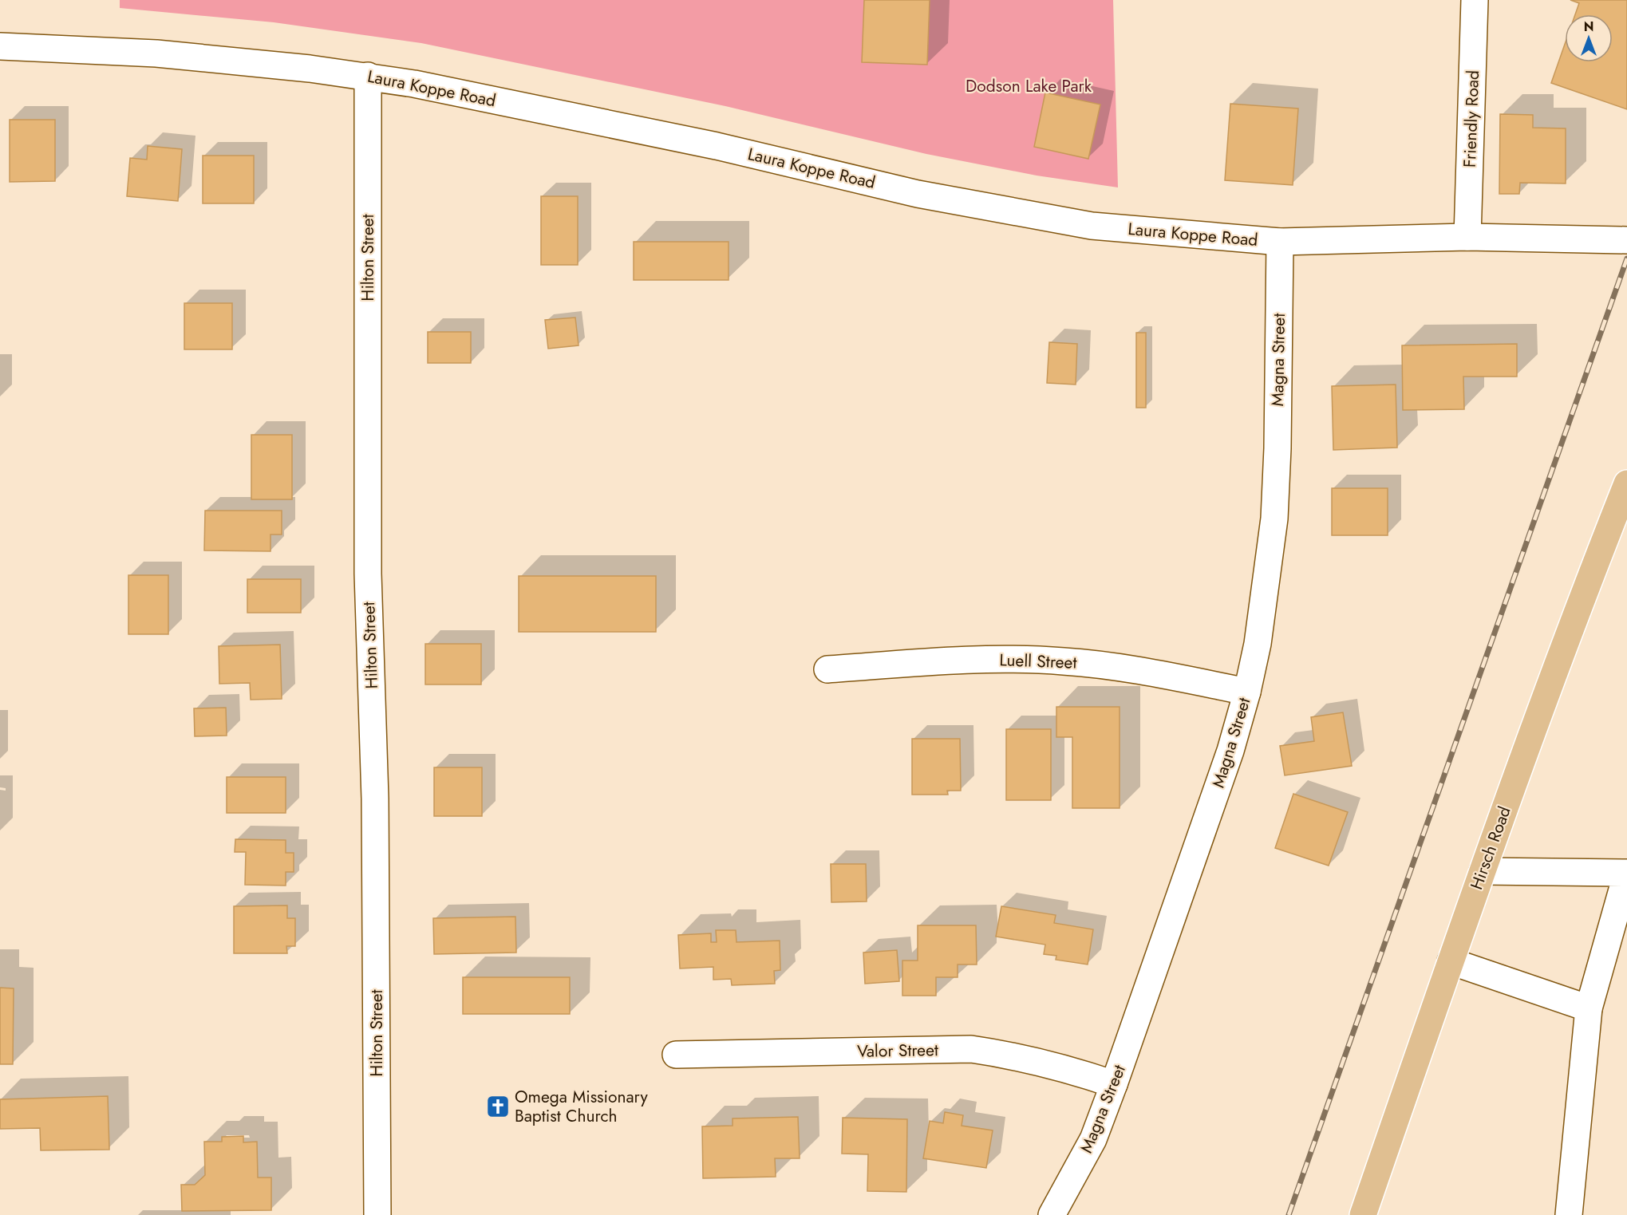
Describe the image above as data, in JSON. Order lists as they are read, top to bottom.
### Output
{
  "streets": {
    "main road": ["Hirsch Road"],
    "street": [
      "Laura Koppe Road",
      "Friendly Road",
      "Hilton Street",
      "Magna Street",
      "Luell Street",
      "Valor Street"
    ]
  },
  "crossings": [
    ["Laura Koppe Road", "Friendly Road"],
    ["Laura Koppe Road", "Hilton Street"],
    ["Laura Koppe Road", "Magna Street"],
    ["Magna Street", "Luell Street"],
    ["Magna Street", "Valor Street"]
  ],
  "parks": ["Dodson Lake Park"],
  "places": {
    "church": ["Omega Missionary Baptist Church"]
  },
  "north": "top"
}
